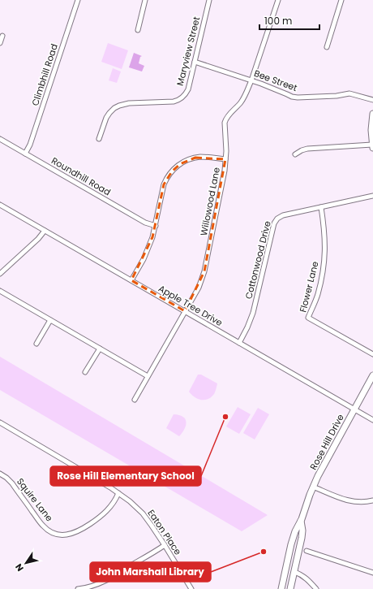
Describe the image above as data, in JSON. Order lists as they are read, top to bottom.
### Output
{
  "streets": {
    "street": [
      "Maryview Street",
      "Climbhill Road",
      "Bee Street",
      "Roundhill Road",
      "Willowood Lane",
      "Cottonwood Drive",
      "Flower Lane",
      "Apple Tree Drive",
      "Rose Hill Drive",
      "Squire Lane",
      "Eaton Place"
    ]
  },
  "crossings": [
    ["Maryview Street", "Bee Street"],
    ["Climbhill Road", "Roundhill Road"],
    ["Bee Street", "Willowood Lane"],
    ["Willowood Lane", "Apple Tree Drive"],
    ["Cottonwood Drive", "Flower Lane"],
    ["Cottonwood Drive", "Apple Tree Drive"],
    ["Apple Tree Drive", "Rose Hill Drive"],
    ["Squire Lane", "Eaton Place"]
  ],
  "places": ["Rose Hill Elementary School", "John Marshall Library"],
  "scale_bar": "100 m",
  "north": "bottom left"
}
